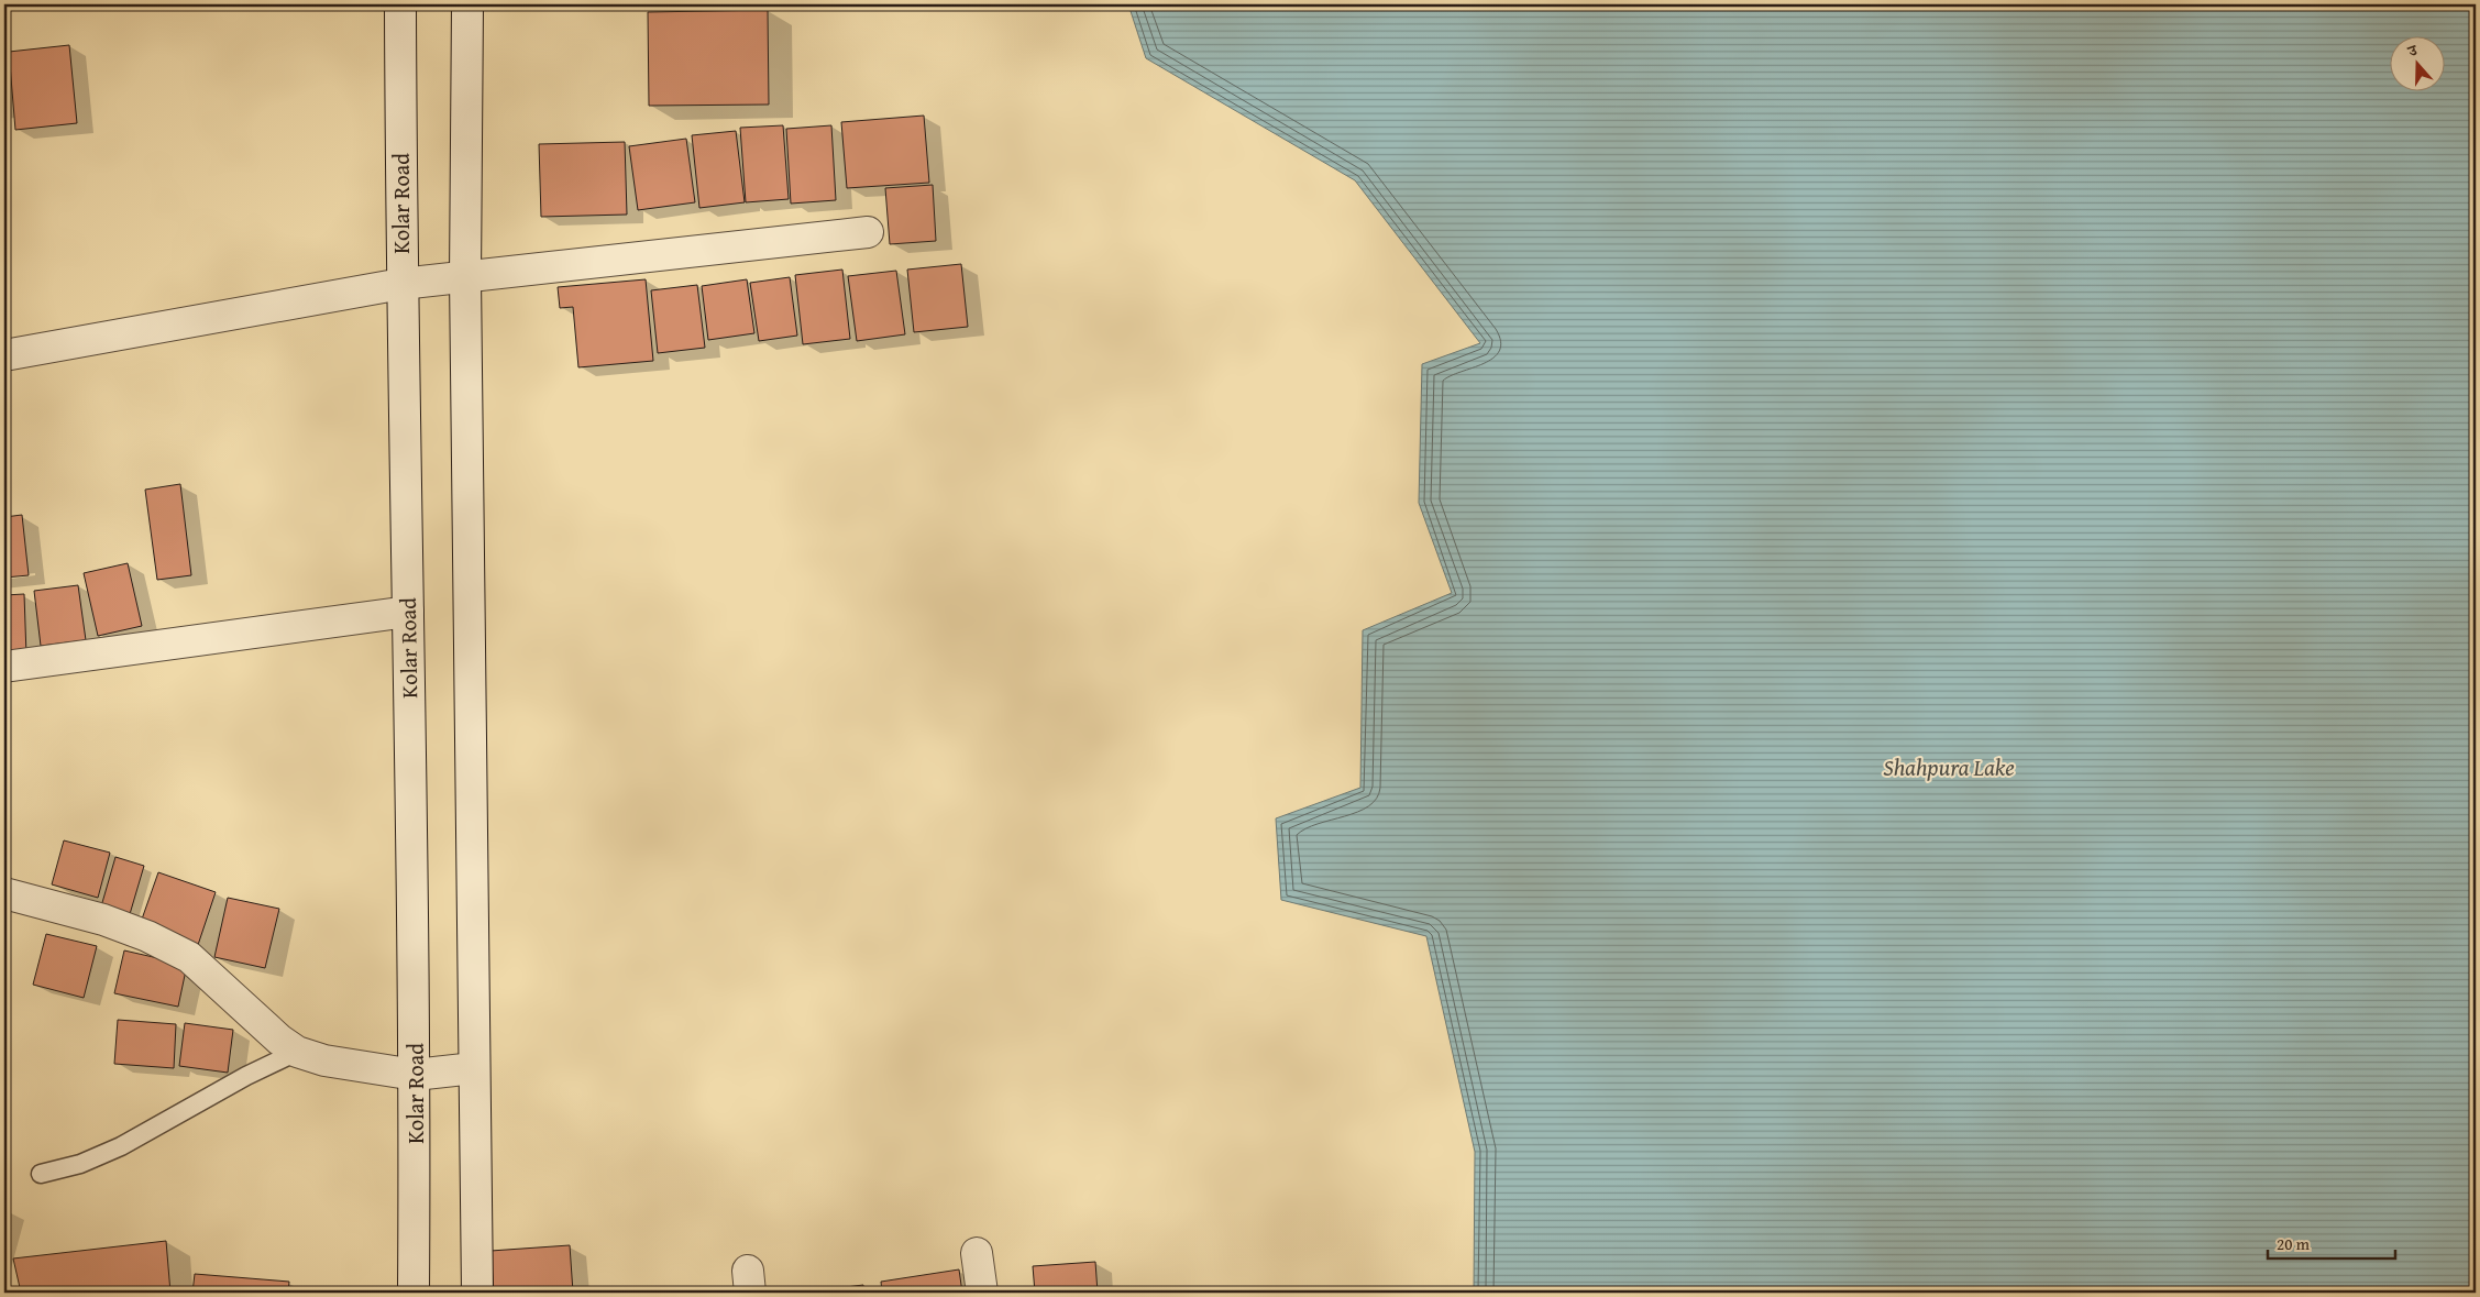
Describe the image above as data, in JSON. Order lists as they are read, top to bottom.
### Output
{
  "streets": {
    "main road": ["Kolar Road"]
  },
  "water": ["Shahpura Lake"],
  "scale_bar": "20 m",
  "north": "top"
}
